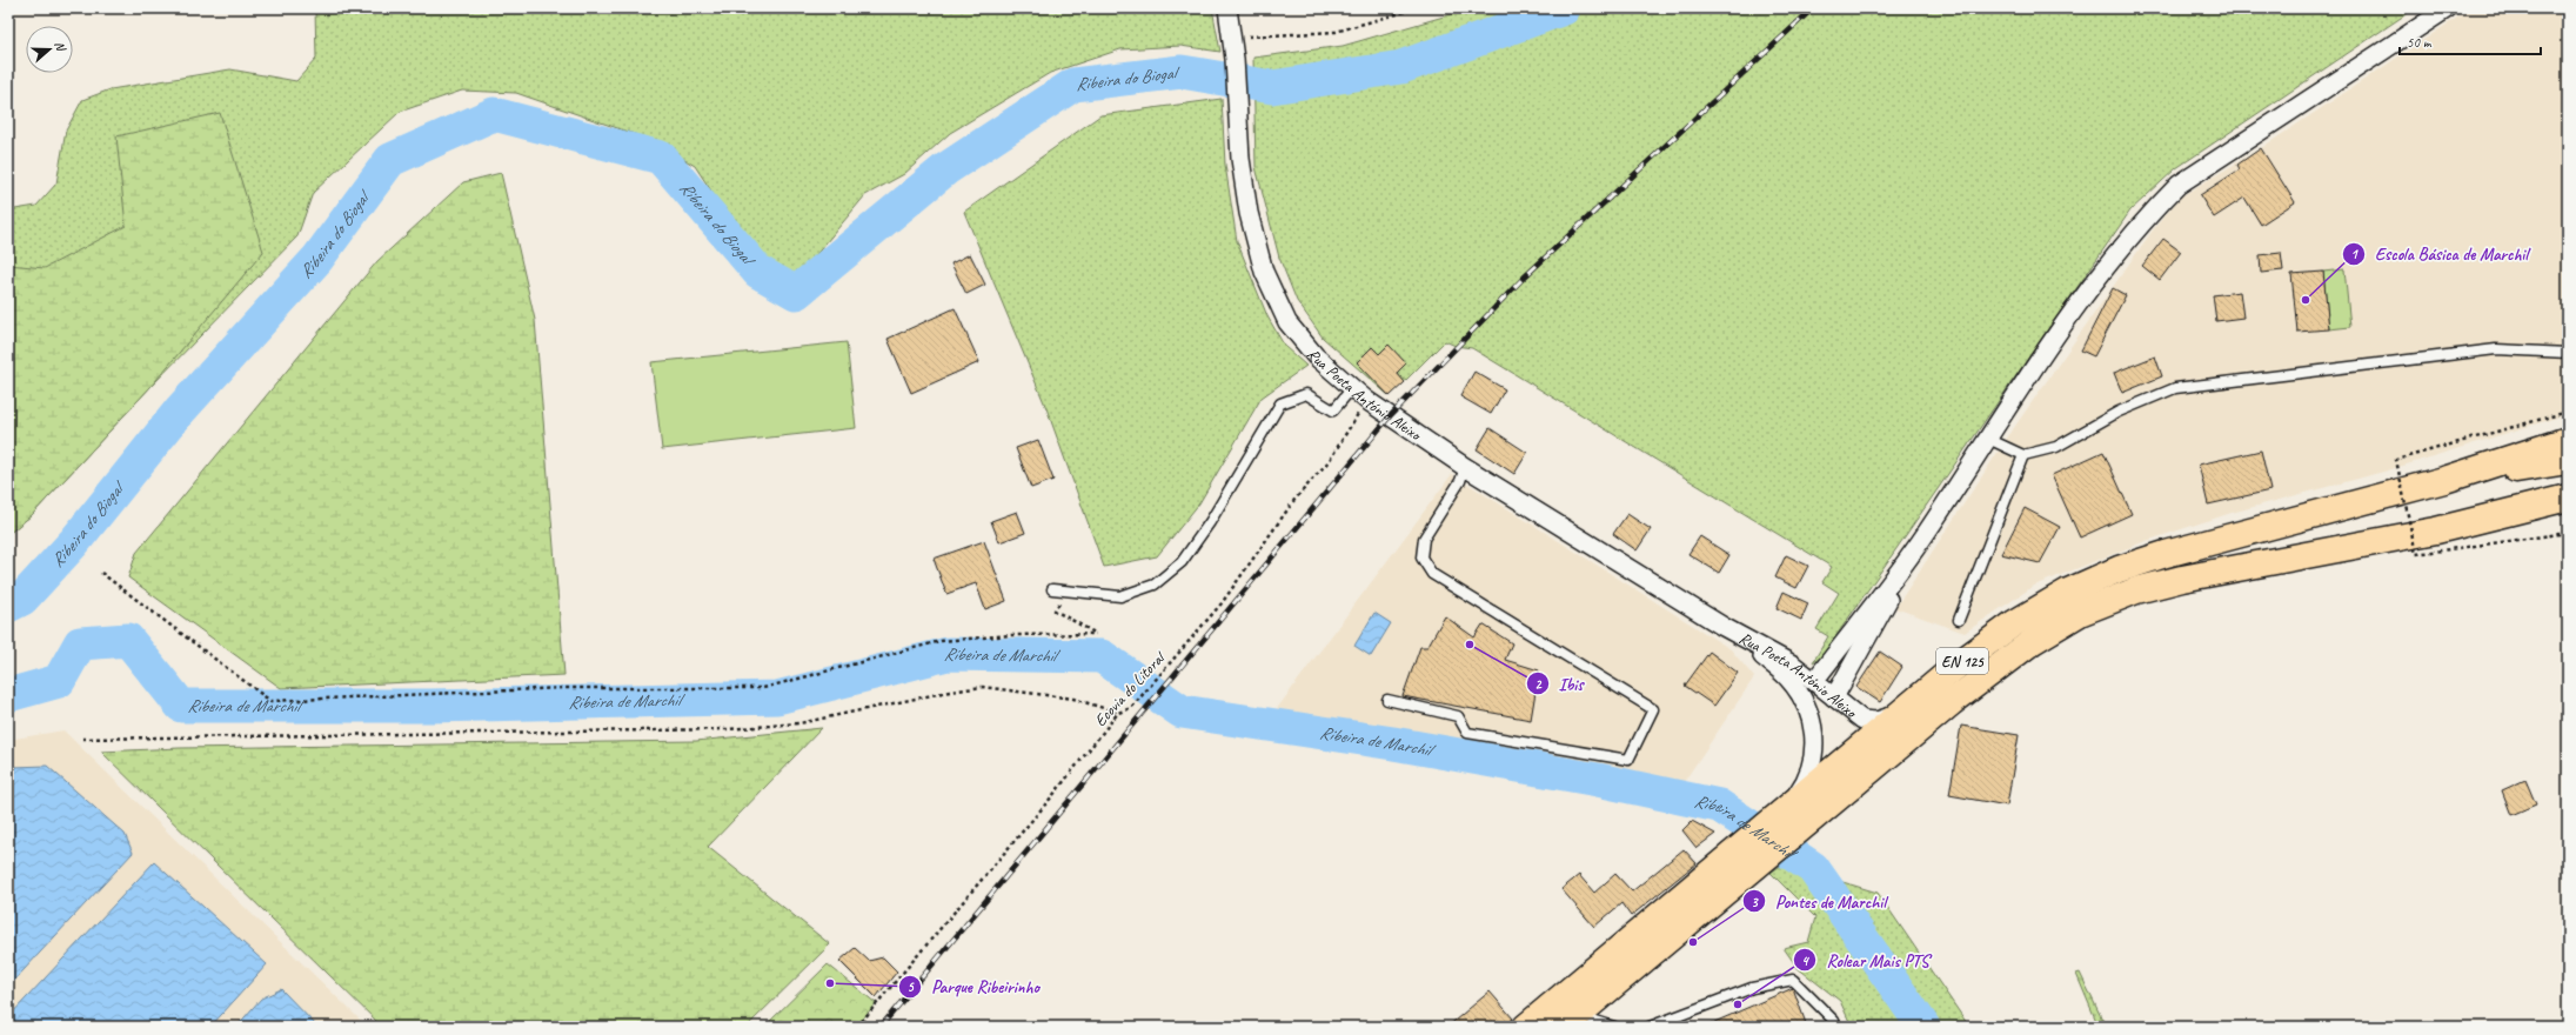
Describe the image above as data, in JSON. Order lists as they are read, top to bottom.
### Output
{
  "streets": {
    "main road": ["EN 125"],
    "street": ["Rua Poeta António Aleixo"],
    "path": ["Ecovia do Litoral"]
  },
  "crossings": [
    ["Rua Poeta António Aleixo", "EN 125"],
    ["Rua Poeta António Aleixo", "Ecovia do Litoral"]
  ],
  "water": ["Ribeira do Biogal", "Ribeira de Marchil"],
  "places": [
    "Escola Básica de Marchil",
    "Ibis",
    "Pontes de Marchil",
    "Parque Ribeirinho",
    "Rolear Mais PTS"
  ],
  "scale_bar": "50 m",
  "north": "right"
}
